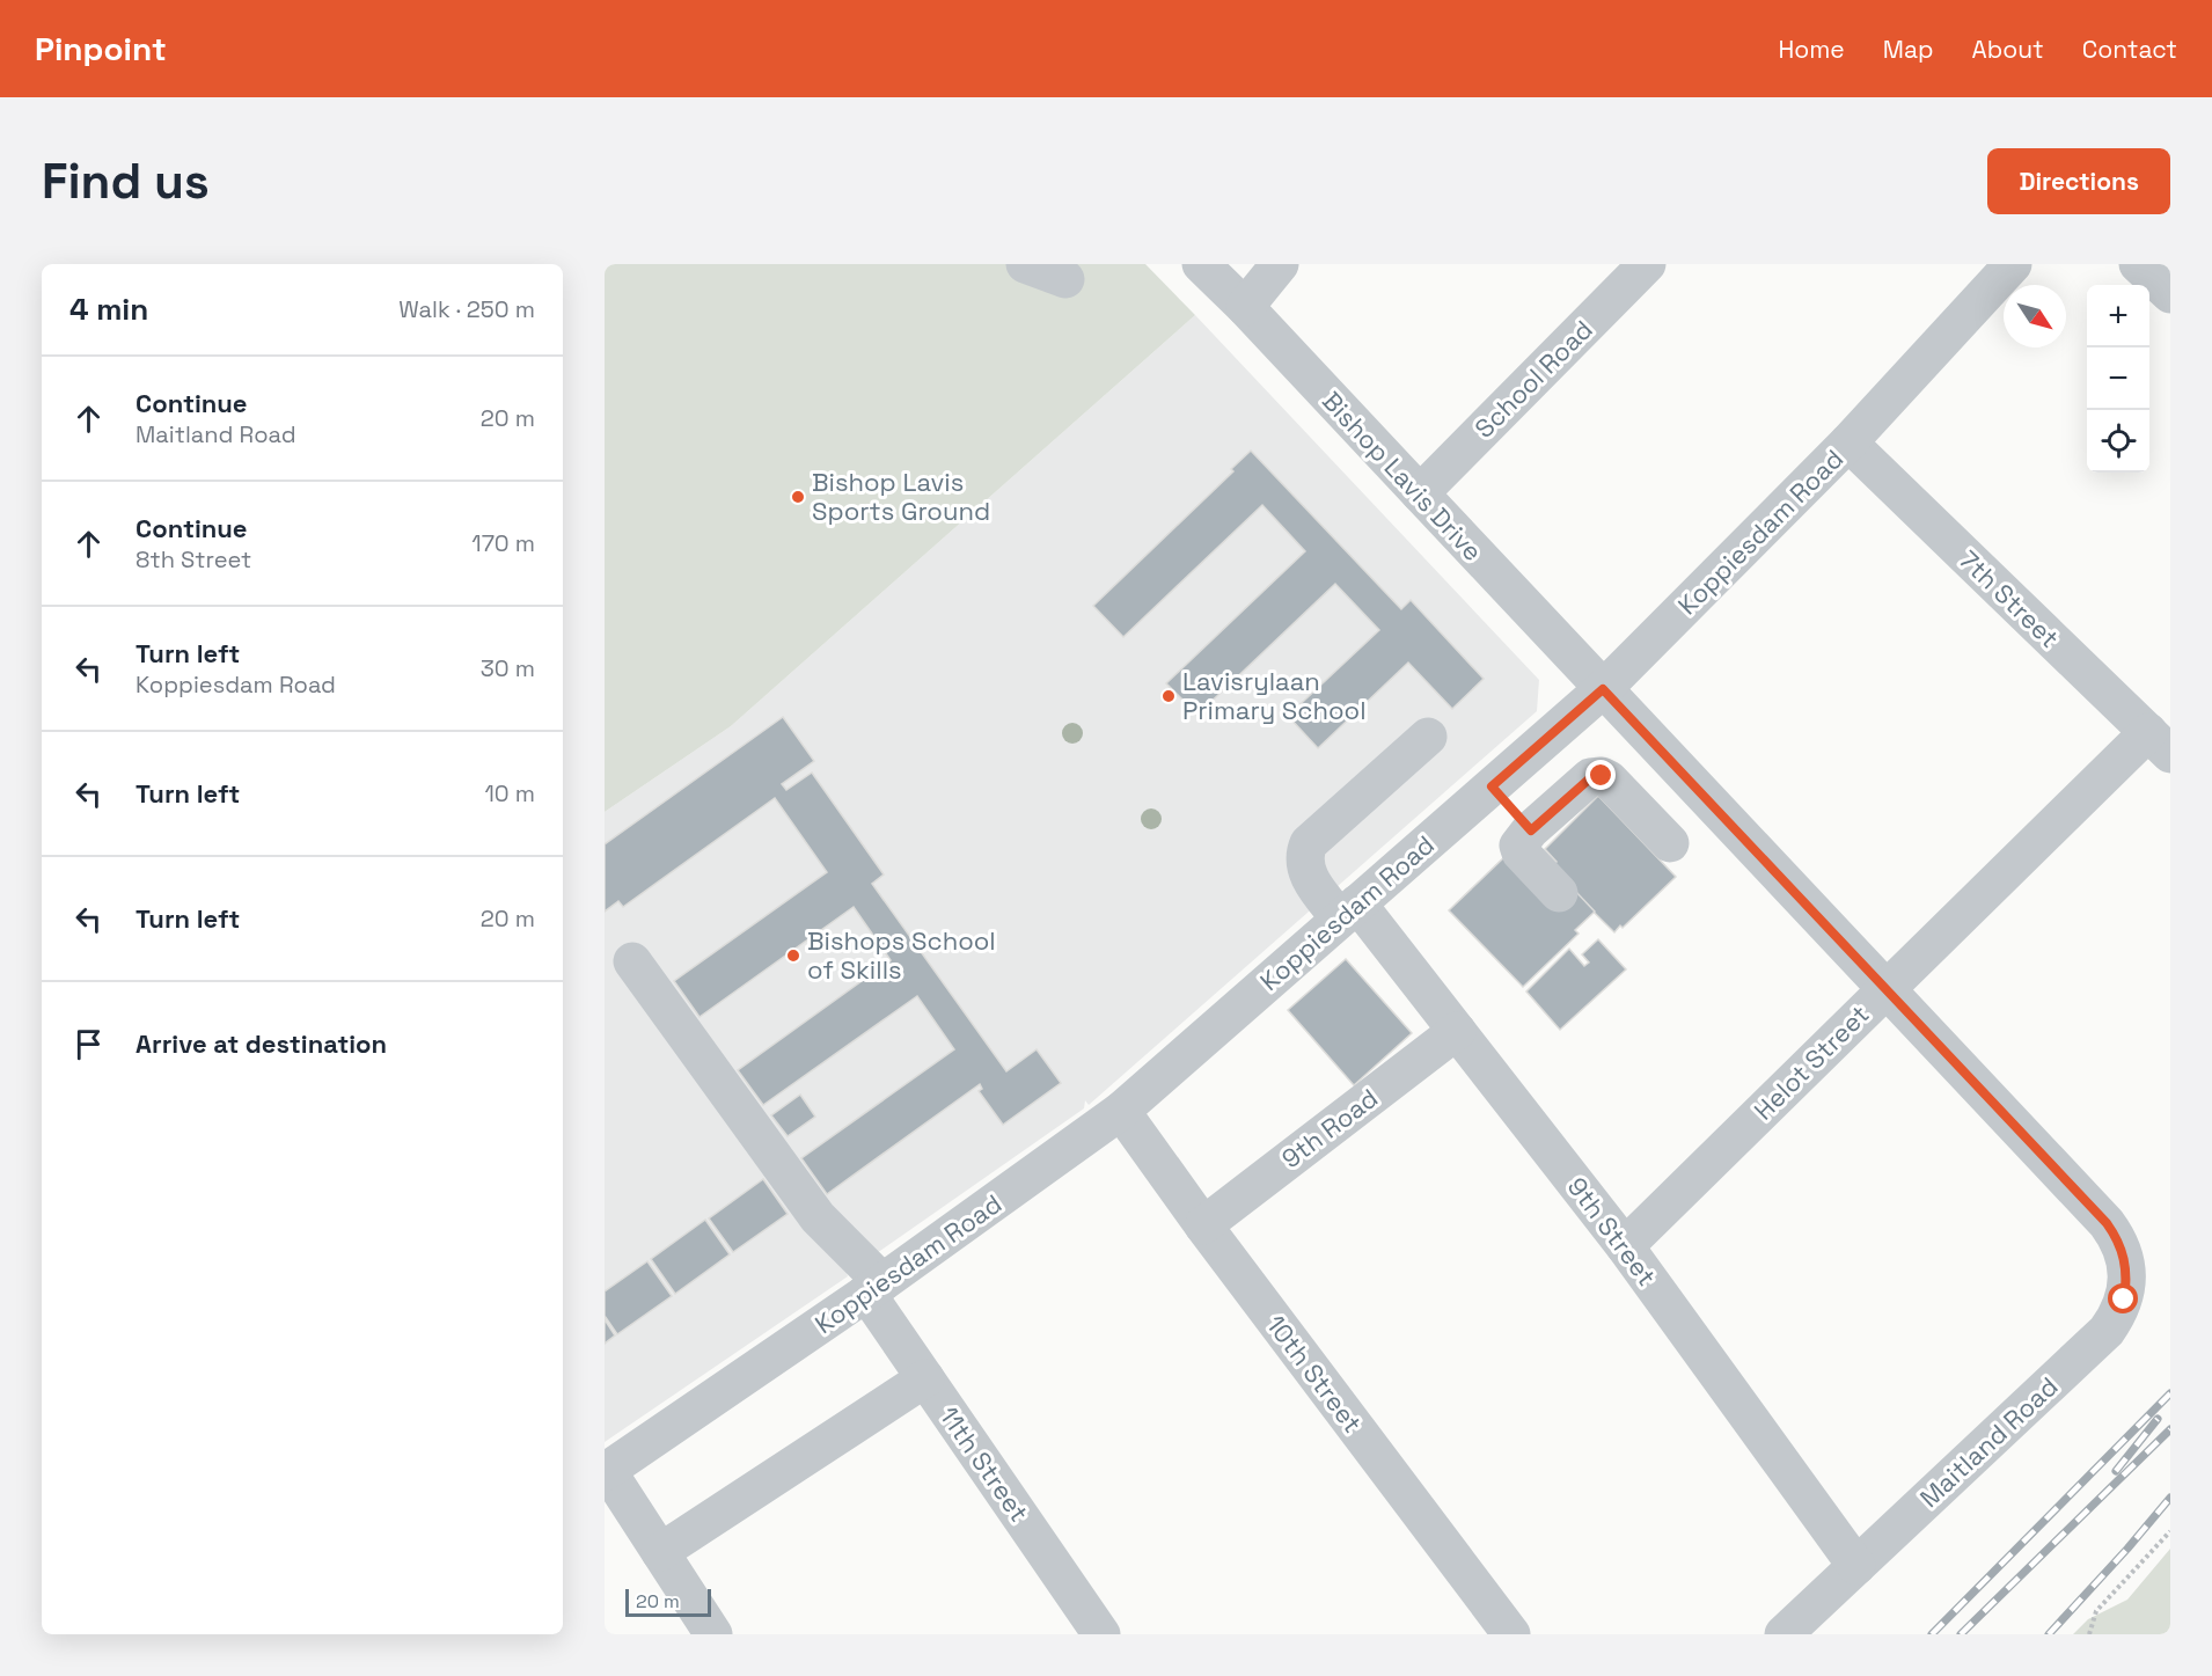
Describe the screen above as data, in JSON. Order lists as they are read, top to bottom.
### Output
{
  "streets": {
    "street": [
      "School Road",
      "Bishop Lavis Drive",
      "Koppiesdam Road",
      "7th Street",
      "Helot Street",
      "9th Road",
      "9th Street",
      "10th Street",
      "Maitland Road",
      "11th Street"
    ]
  },
  "crossings": [
    ["School Road", "Bishop Lavis Drive"],
    ["Bishop Lavis Drive", "Koppiesdam Road"],
    ["Bishop Lavis Drive", "Helot Street"],
    ["Bishop Lavis Drive", "Maitland Road"],
    ["Koppiesdam Road", "7th Street"],
    ["Koppiesdam Road", "9th Street"],
    ["Koppiesdam Road", "10th Street"],
    ["Koppiesdam Road", "11th Street"],
    ["7th Street", "Helot Street"],
    ["Helot Street", "9th Street"],
    ["Helot Street", "Maitland Road"],
    ["9th Road", "9th Street"],
    ["9th Road", "10th Street"],
    ["9th Street", "Maitland Road"]
  ],
  "places": ["Bishop Lavis Sports Ground", "Lavisrylaan Primary School", "Bishops School of Skills"],
  "scale_bar": "20 m",
  "north": "bottom right",
  "page": {
    "header": "Pinpoint",
    "nav": [
      "Home",
      "Map",
      "About",
      "Contact"
    ],
    "buttons": "Directions",
    "title": "Find us",
    "heading": ["4 min", "Walk · 250 m"],
    "map_buttons": ["+", "−"],
    "list": [
      ["Continue", "Maitland Road", "20 m"],
      ["Continue", "8th Street", "170 m"],
      ["Turn left", "Koppiesdam Road", "30 m"],
      ["Turn left", "10 m"],
      ["Turn left", "20 m"],
      "Arrive at destination"
    ],
    "scale": "20 m"
  }
}
